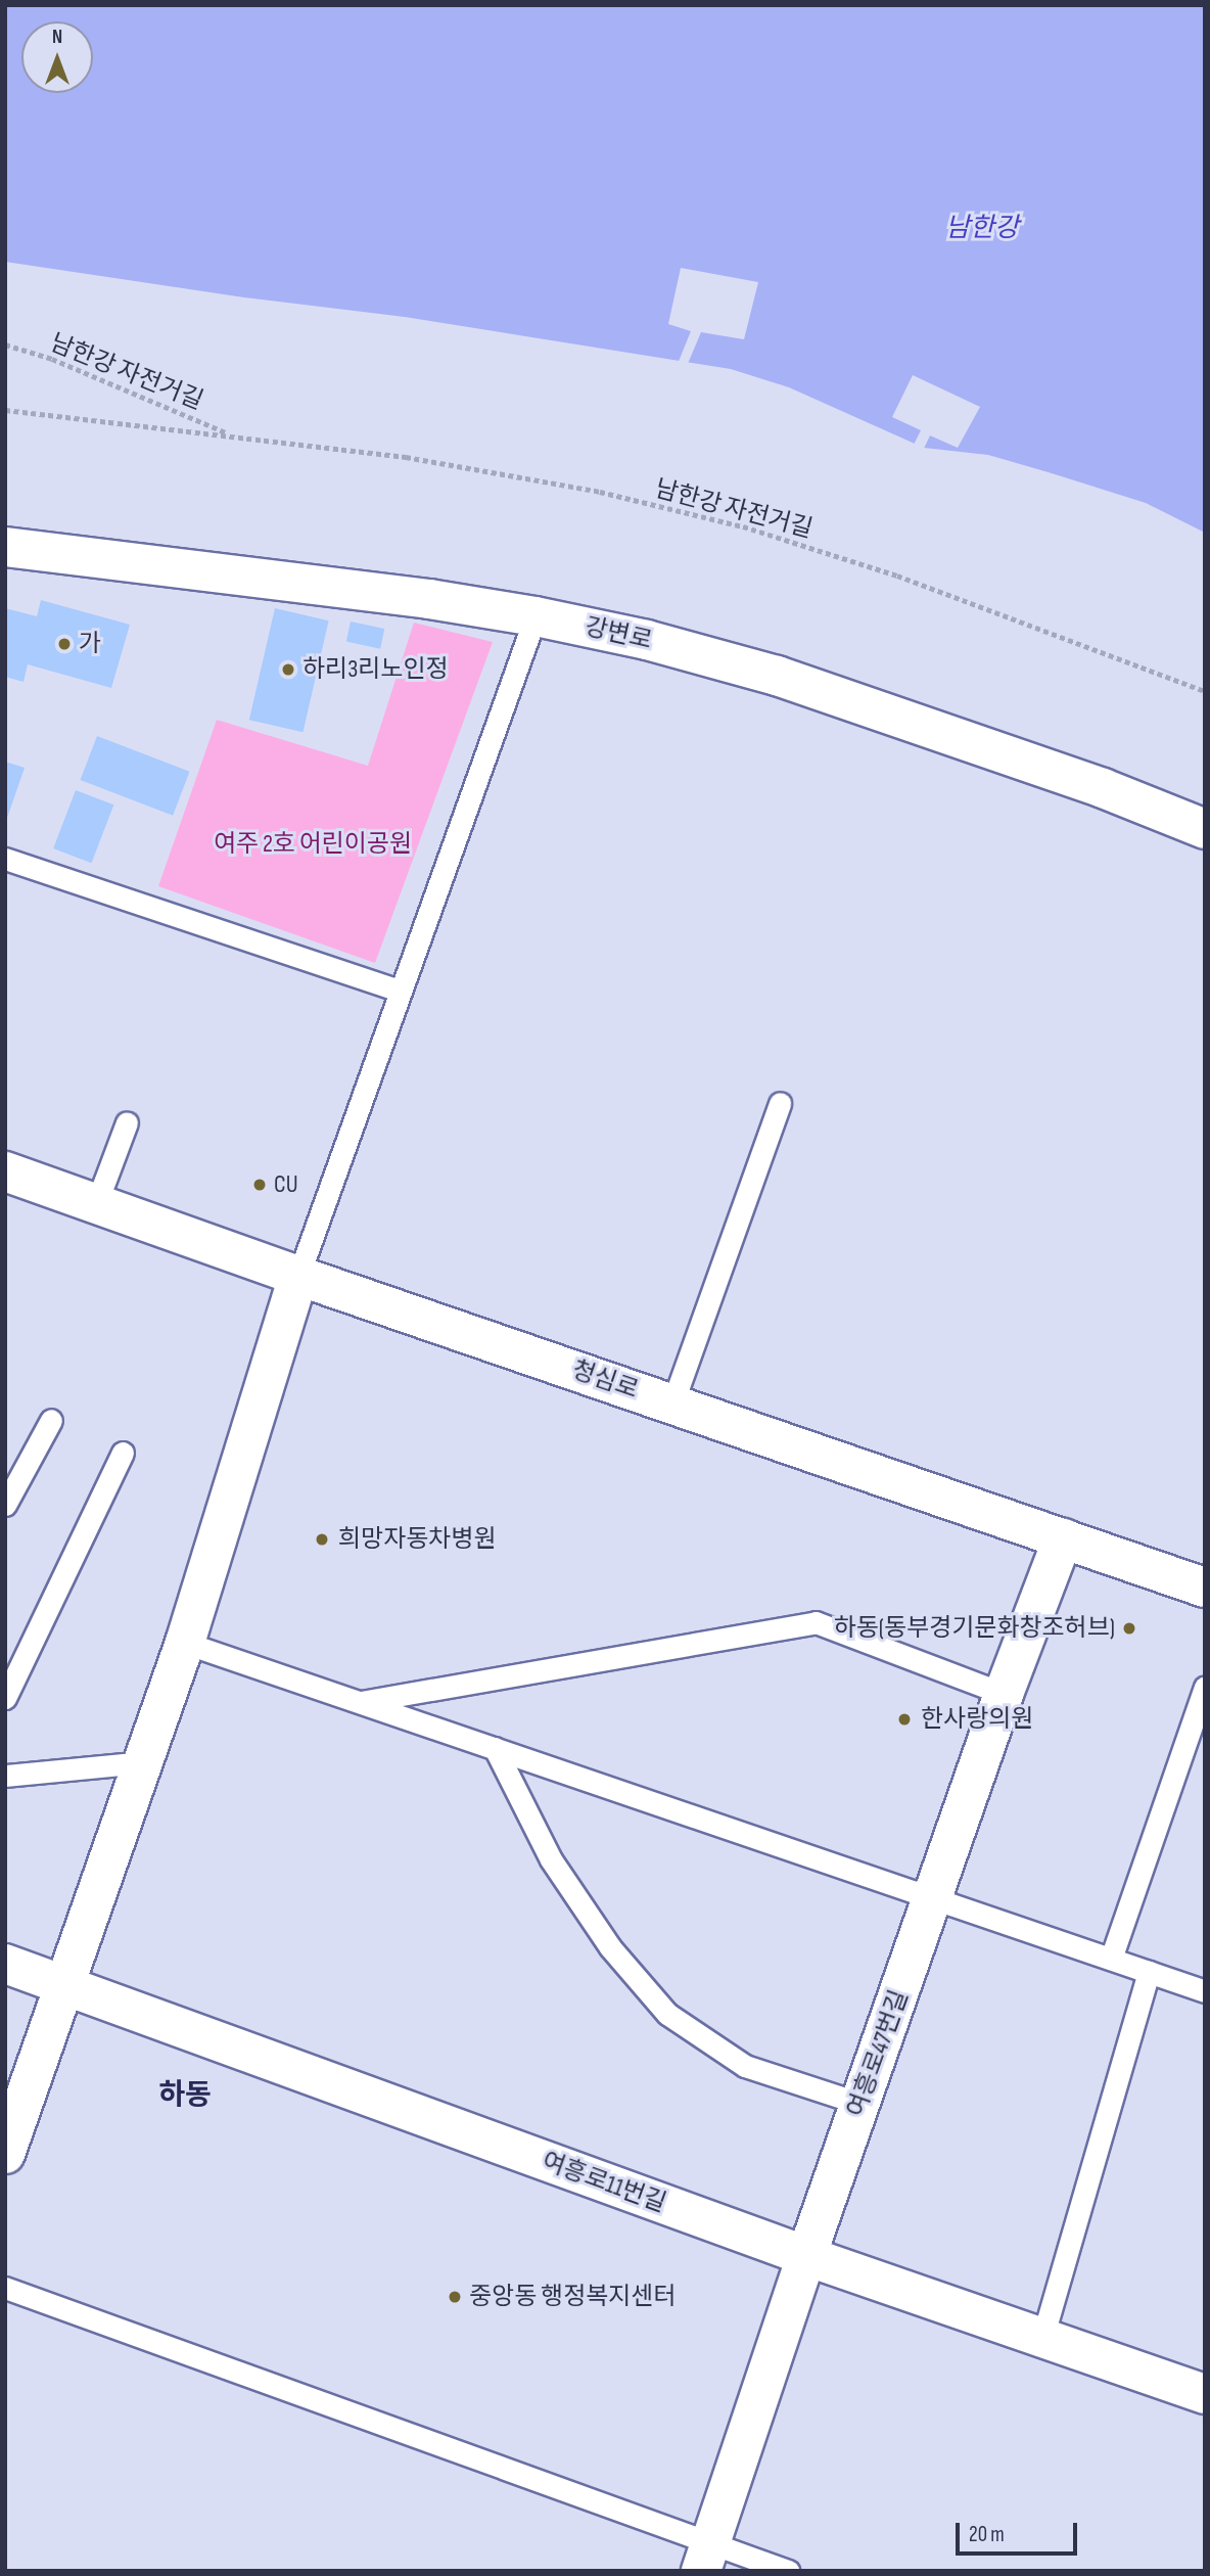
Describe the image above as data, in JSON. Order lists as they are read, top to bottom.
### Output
{
  "streets": {
    "street": [
      "강변로",
      "청심로",
      "여흥로47번길",
      "여흥로11번길"
    ],
    "path": ["남한강 자전거길"]
  },
  "crossings": [
    ["청심로", "여흥로47번길"],
    ["여흥로47번길", "여흥로11번길"]
  ],
  "districts": ["하동"],
  "water": ["남한강"],
  "parks": ["여주 2호 어린이공원"],
  "places": [
    "가",
    "하리3리노인정",
    "CU",
    "희망자동차병원",
    "하동(동부경기문화창조허브)",
    "한사랑의원",
    "중앙동 행정복지센터"
  ],
  "scale_bar": "20 m",
  "north": "top"
}
